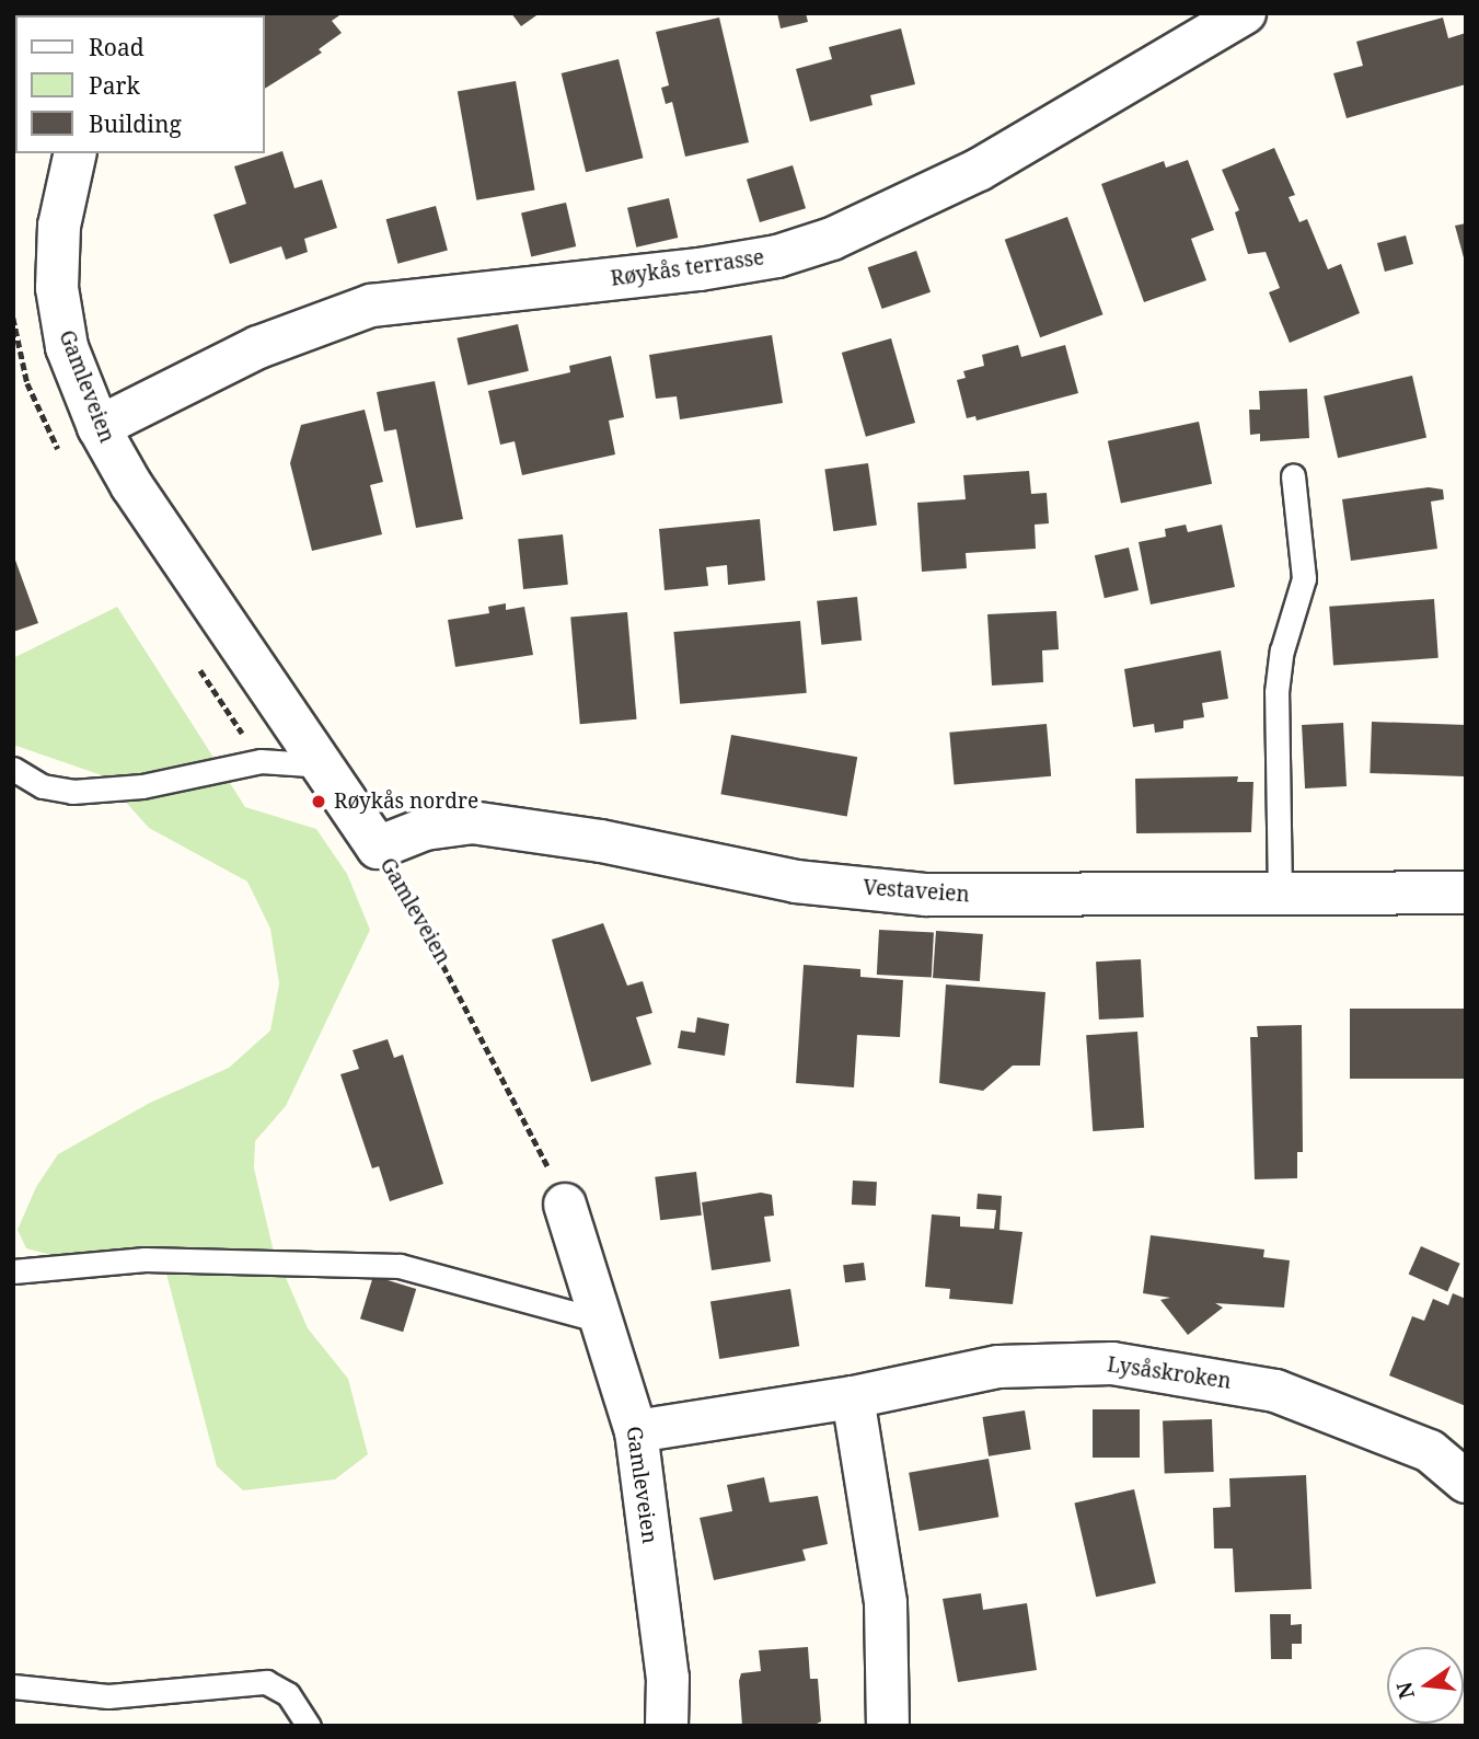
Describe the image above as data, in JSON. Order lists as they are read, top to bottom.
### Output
{
  "streets": {
    "street": [
      "Røykås terrasse",
      "Gamleveien",
      "Vestaveien",
      "Lysåskroken"
    ]
  },
  "crossings": [
    ["Røykås terrasse", "Gamleveien"],
    ["Gamleveien", "Vestaveien"],
    ["Gamleveien", "Lysåskroken"]
  ],
  "places": ["Røykås nordre"],
  "legend": ["Road", "Park", "Building"],
  "north": "left"
}
